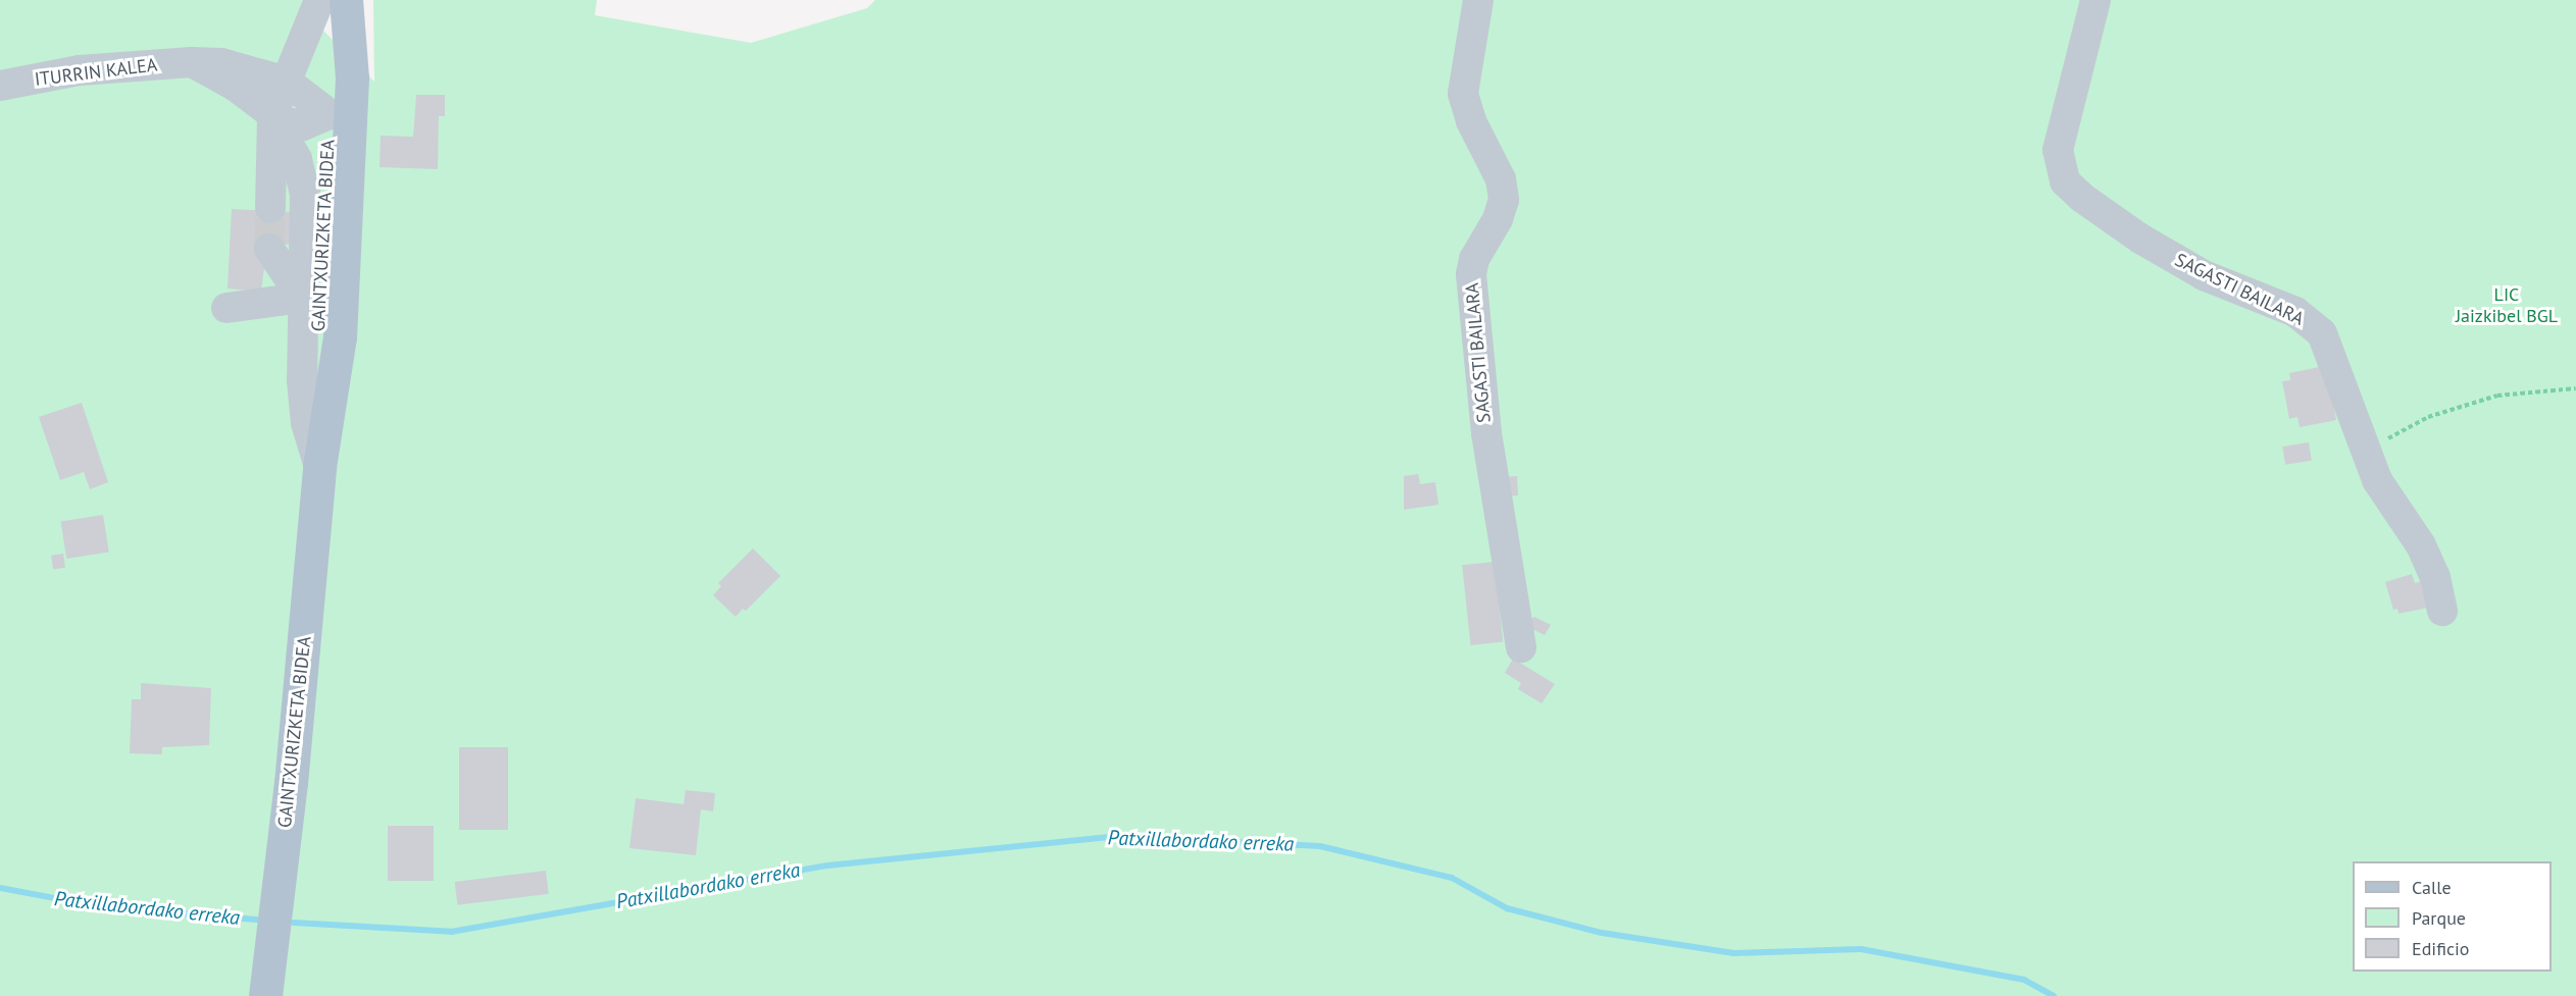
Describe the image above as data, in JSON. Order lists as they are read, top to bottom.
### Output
{
  "streets": {
    "main road": ["GAINTXURIZKETA BIDEA"],
    "street": ["ITURRIN KALEA", "SAGASTI BAILARA"]
  },
  "crossings": [
    ["ITURRIN KALEA", "GAINTXURIZKETA BIDEA"]
  ],
  "water": ["Patxillabordako erreka"],
  "parks": ["LIC Jaizkibel BGL"],
  "legend": ["Calle", "Parque", "Edificio"]
}
